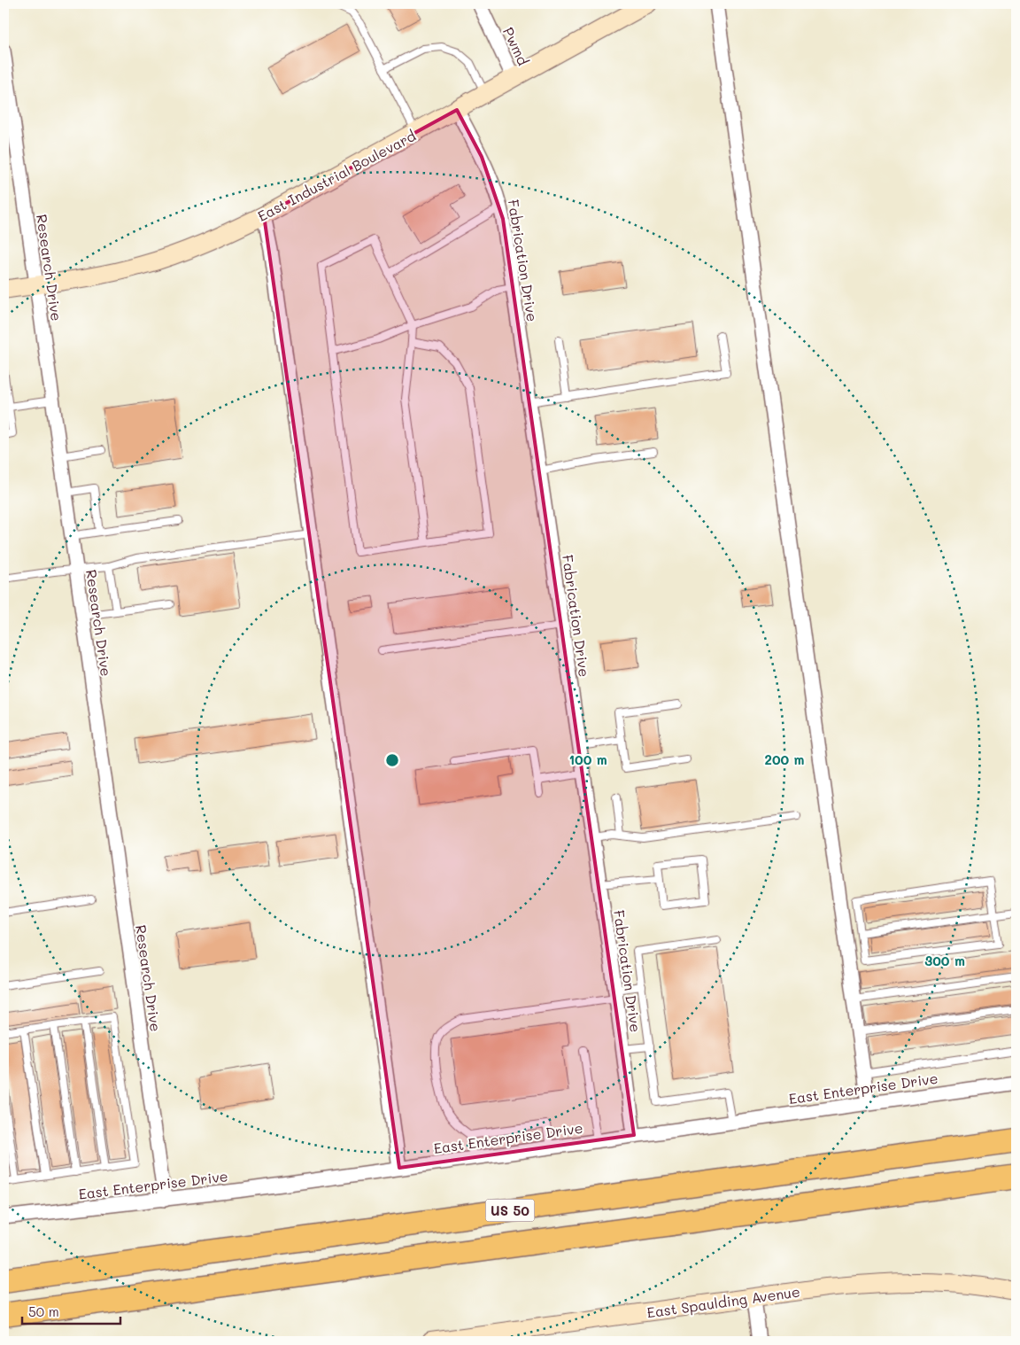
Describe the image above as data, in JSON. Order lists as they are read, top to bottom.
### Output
{
  "streets": {
    "highway": ["US 50"],
    "street": [
      "Pwmd",
      "East Industrial Boulevard",
      "Fabrication Drive",
      "Research Drive",
      "East Enterprise Drive",
      "East Spaulding Avenue"
    ]
  },
  "crossings": [
    ["Pwmd", "East Industrial Boulevard"],
    ["East Industrial Boulevard", "Fabrication Drive"],
    ["East Industrial Boulevard", "Research Drive"],
    ["Fabrication Drive", "East Enterprise Drive"],
    ["Research Drive", "East Enterprise Drive"]
  ],
  "scale_bar": "50 m",
  "rings": ["100 m", "200 m", "300 m"]
}
